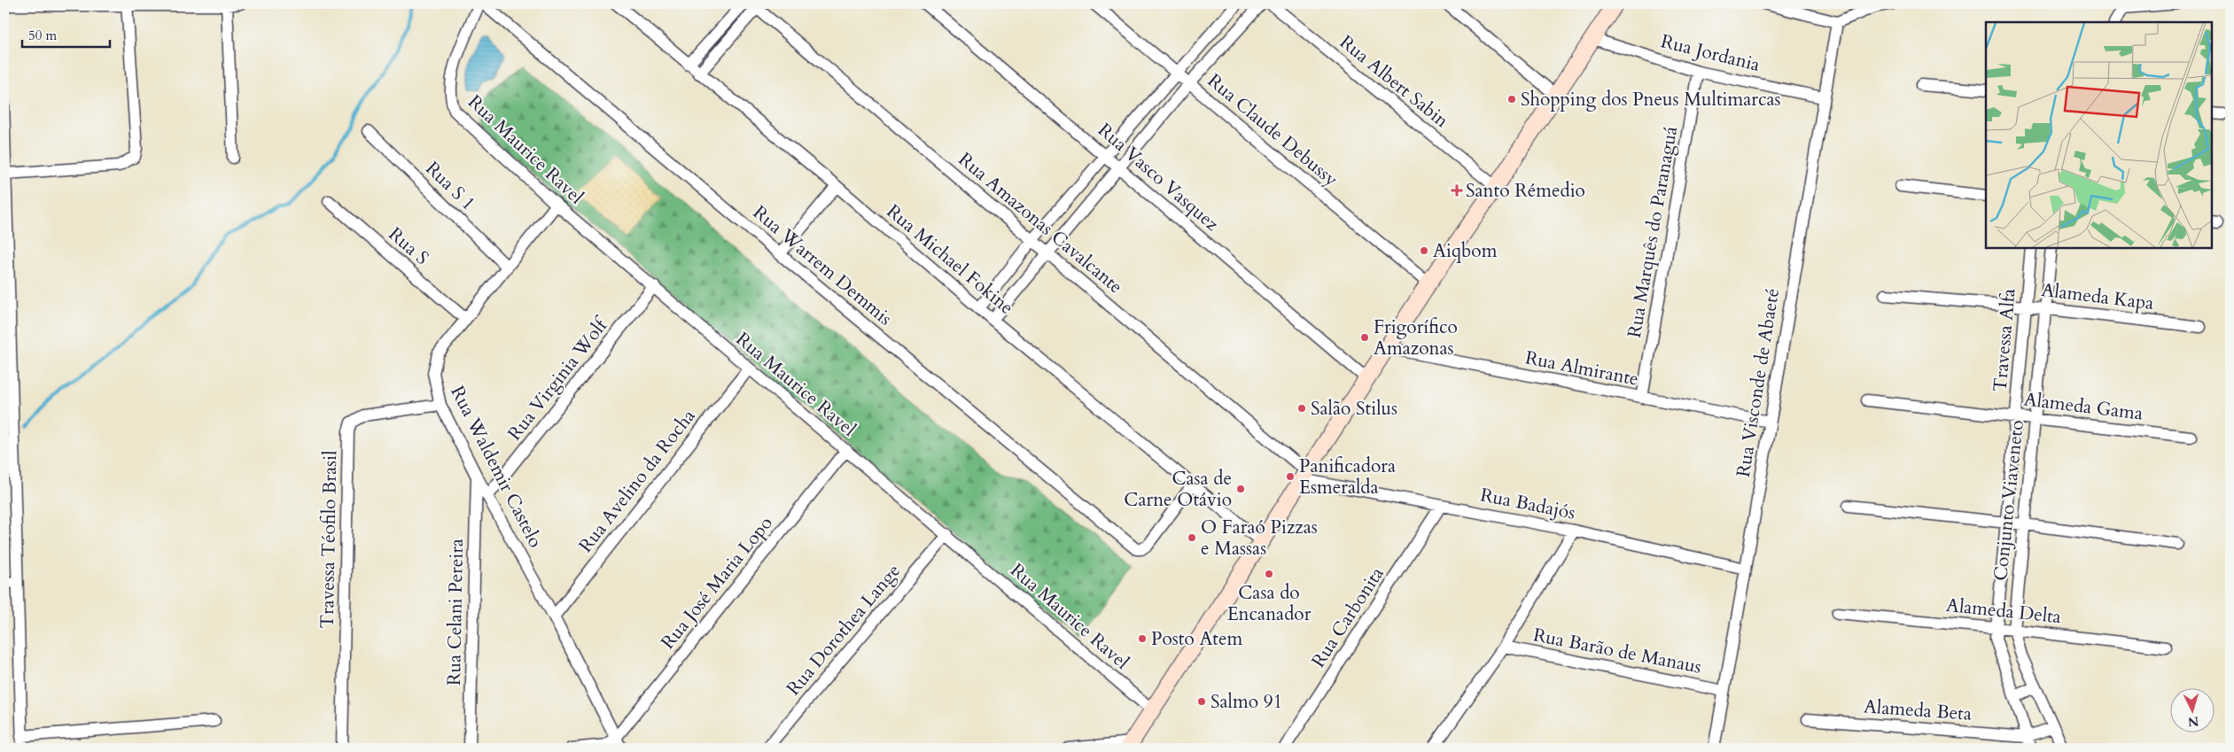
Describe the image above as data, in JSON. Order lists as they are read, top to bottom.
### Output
{
  "streets": {
    "street": [
      "Rua Jordania",
      "Rua Albert Sabin",
      "Rua Claude Debussy",
      "Rua Maurice Ravel",
      "Rua Vasco Vasquez",
      "Rua S 1",
      "Rua Amazonas Cavalcante",
      "Rua Marquês do Paranaguá",
      "Rua S",
      "Rua Michael Fokine",
      "Rua Warrem Demmis",
      "Alameda Kapa",
      "Travessa Alfa",
      "Rua Almirante",
      "Rua Virginia Wolf",
      "Rua Visconde de Abaeté",
      "Alameda Gama",
      "Rua Waldemir Castelo",
      "Rua Avelino da Rocha",
      "Conjunto Viaveneto",
      "Rua Badajós",
      "Travessa Téofilo Brasil",
      "Rua José Maria Lopo",
      "Alameda Delta",
      "Rua Celani Pereira",
      "Rua Carbonita",
      "Rua Dorothea Lange",
      "Rua Barão de Manaus",
      "Alameda Beta"
    ]
  },
  "crossings": [
    ["Rua Jordania", "Rua Marquês do Paranaguá"],
    ["Rua Jordania", "Rua Visconde de Abaeté"],
    ["Rua Maurice Ravel", "Rua Virginia Wolf"],
    ["Rua Maurice Ravel", "Rua Waldemir Castelo"],
    ["Rua Maurice Ravel", "Rua Avelino da Rocha"],
    ["Rua Maurice Ravel", "Rua José Maria Lopo"],
    ["Rua Maurice Ravel", "Rua Dorothea Lange"],
    ["Rua S 1", "Rua Waldemir Castelo"],
    ["Rua Amazonas Cavalcante", "Rua Badajós"],
    ["Rua Marquês do Paranaguá", "Rua Almirante"],
    ["Rua S", "Rua Waldemir Castelo"],
    ["Rua Michael Fokine", "Rua Warrem Demmis"],
    ["Alameda Kapa", "Travessa Alfa"],
    ["Alameda Kapa", "Conjunto Viaveneto"],
    ["Travessa Alfa", "Alameda Gama"],
    ["Travessa Alfa", "Alameda Delta"],
    ["Travessa Alfa", "Alameda Beta"],
    ["Rua Almirante", "Rua Visconde de Abaeté"],
    ["Rua Virginia Wolf", "Rua Waldemir Castelo"],
    ["Rua Visconde de Abaeté", "Rua Badajós"],
    ["Rua Visconde de Abaeté", "Rua Barão de Manaus"],
    ["Alameda Gama", "Conjunto Viaveneto"],
    ["Rua Waldemir Castelo", "Rua Avelino da Rocha"],
    ["Rua Waldemir Castelo", "Travessa Téofilo Brasil"],
    ["Rua Waldemir Castelo", "Rua José Maria Lopo"],
    ["Rua Waldemir Castelo", "Rua Celani Pereira"],
    ["Conjunto Viaveneto", "Alameda Delta"],
    ["Rua Badajós", "Rua Carbonita"]
  ],
  "places": {
    "other": [
      "Shopping dos Pneus Multimarcas",
      "Aiqbom",
      "Frigorífico Amazonas",
      "Salão Stilus",
      "Panificadora Esmeralda",
      "Casa de Carne Otávio",
      "O Faraó Pizzas e Massas",
      "Casa do Encanador",
      "Posto Atem",
      "Salmo 91"
    ],
    "health": ["Santo Rémedio"]
  },
  "scale_bar": "50 m",
  "north": "bottom"
}
